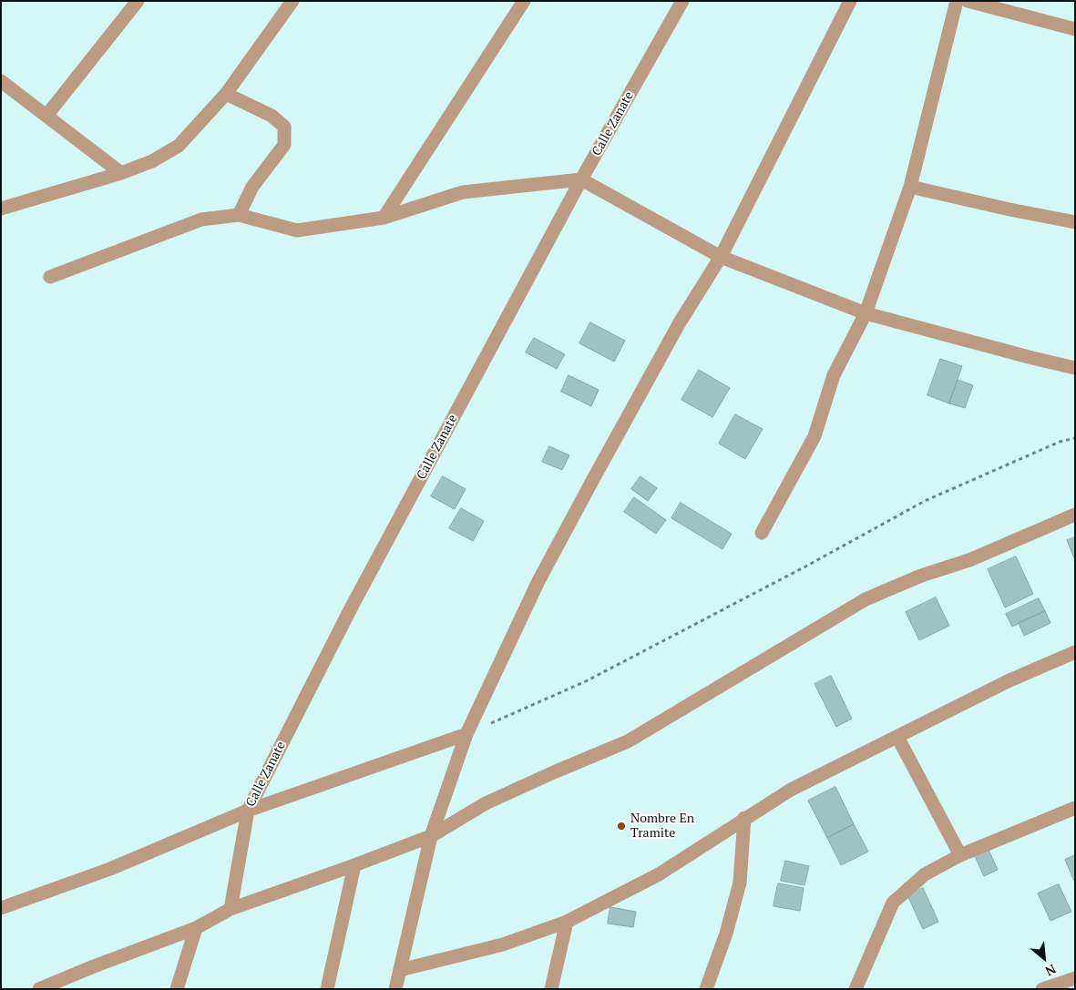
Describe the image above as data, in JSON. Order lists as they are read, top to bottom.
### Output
{
  "streets": {
    "street": ["Calle Zanate"]
  },
  "places": ["Nombre En Tramite"],
  "north": "bottom right"
}
